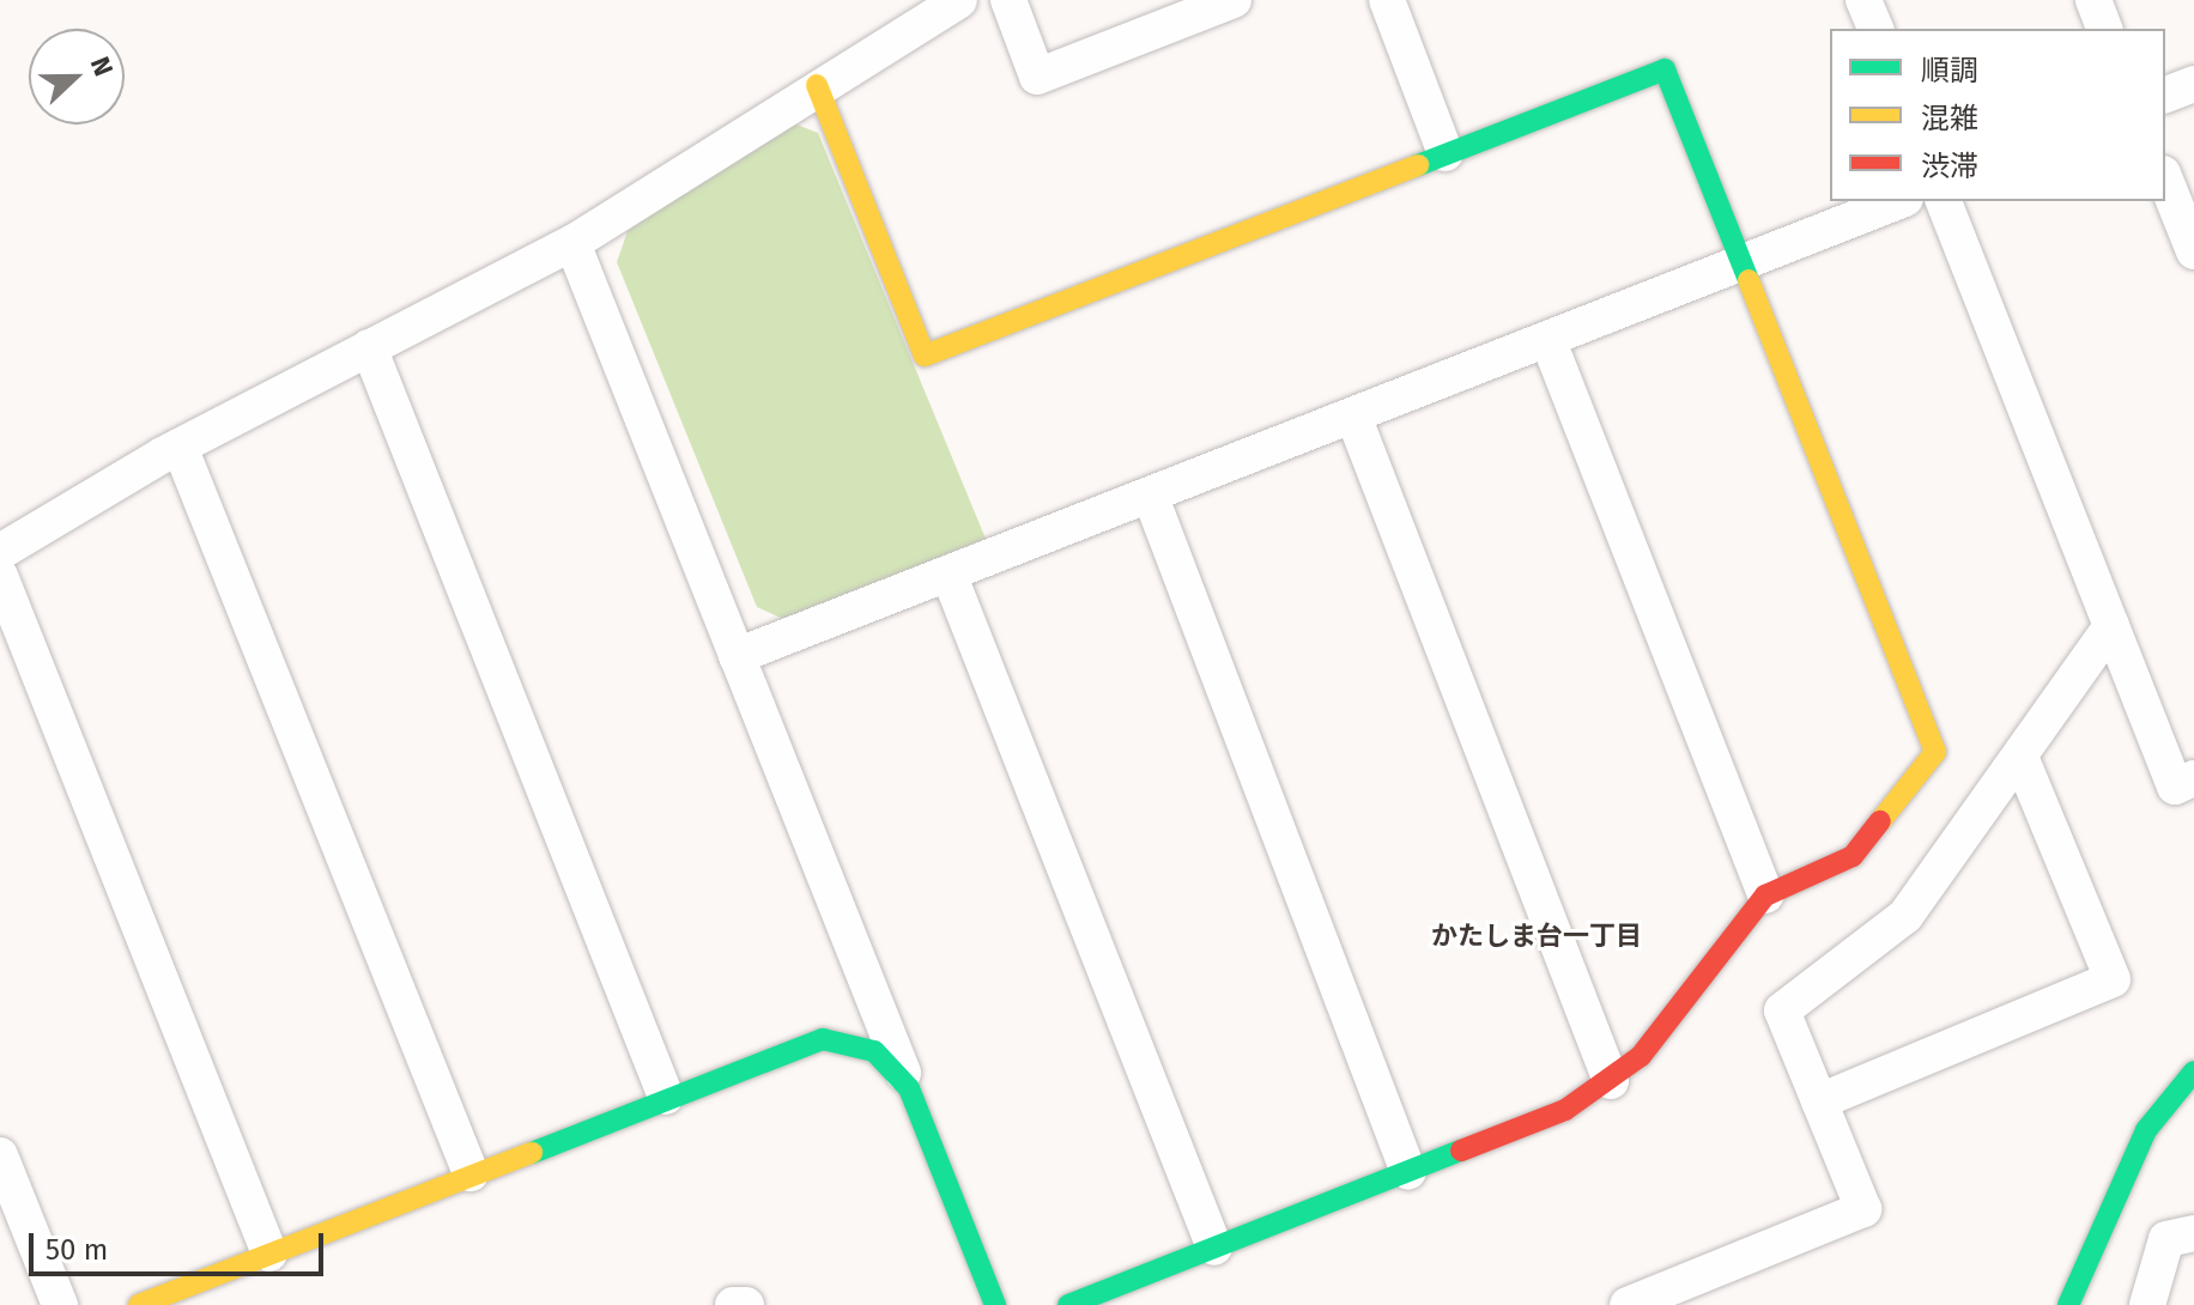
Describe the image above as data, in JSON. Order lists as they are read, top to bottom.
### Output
{
  "districts": ["かたしま台一丁目"],
  "legend": ["順調", "混雑", "渋滞"],
  "scale_bar": "50 m",
  "north": "right"
}
